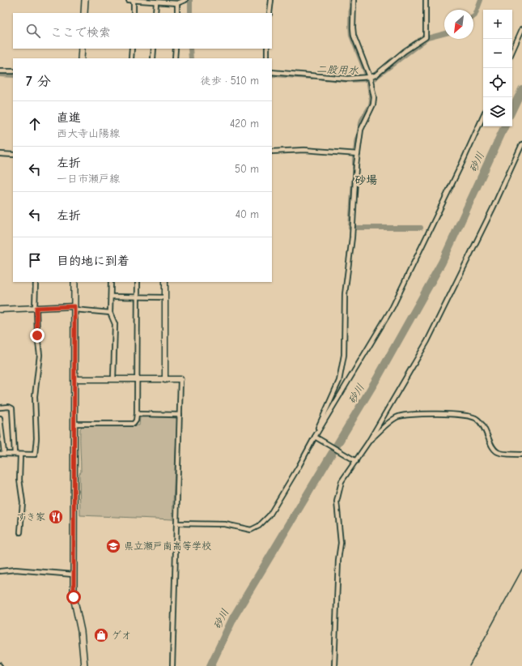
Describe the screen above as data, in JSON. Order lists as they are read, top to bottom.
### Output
{
  "districts": ["砂場"],
  "water": ["二股用水", "砂川"],
  "places": {
    "restaurant": ["すき家"],
    "school or university": ["県立瀬戸南高等学校"],
    "shop": ["ゲオ"]
  },
  "north": "bottom left",
  "page": {
    "map_buttons": ["+", "−"],
    "search": "ここで検索",
    "heading": ["7 分", "徒歩 · 510 m"],
    "list": [
      ["直進", "西大寺山陽線", "420 m"],
      ["左折", "一日市瀬戸線", "50 m"],
      ["左折", "40 m"],
      "目的地に到着"
    ]
  }
}
